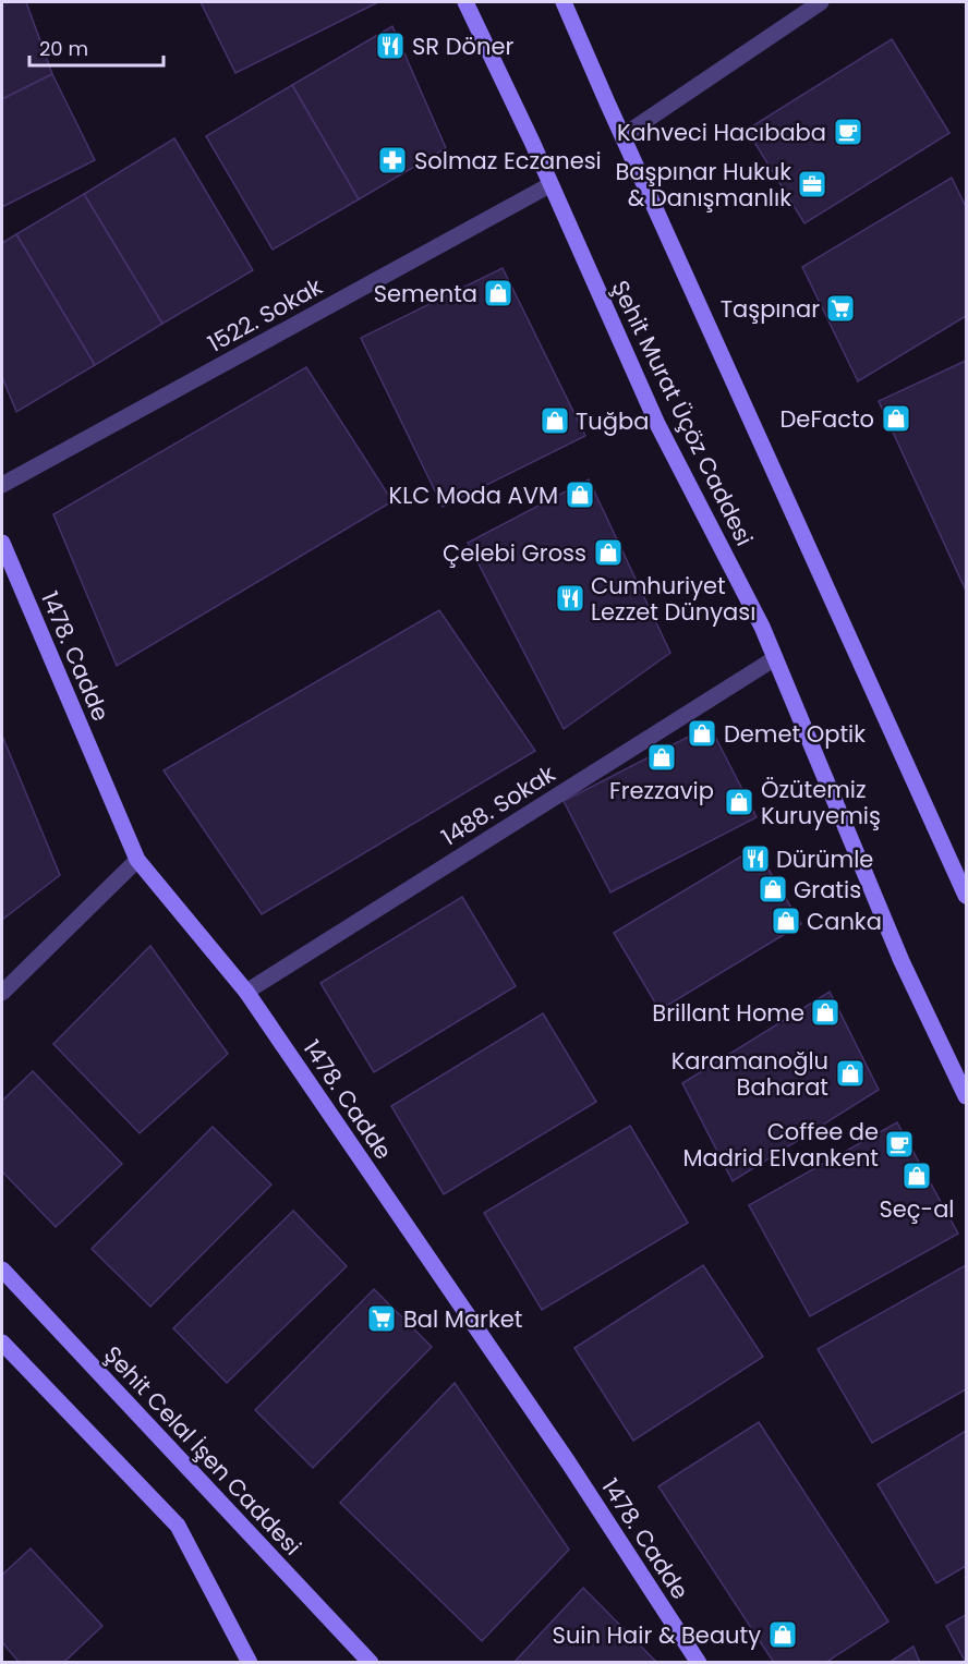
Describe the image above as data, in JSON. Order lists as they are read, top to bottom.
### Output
{
  "streets": {
    "street": [
      "1522. Sokak",
      "Şehit Murat Üçöz Caddesi",
      "1478. Cadde",
      "1488. Sokak",
      "Şehit Celal İşen Caddesi"
    ]
  },
  "crossings": [
    ["1522. Sokak", "Şehit Murat Üçöz Caddesi"],
    ["Şehit Murat Üçöz Caddesi", "1488. Sokak"],
    ["1478. Cadde", "1488. Sokak"]
  ],
  "places": {
    "restaurant": ["SR Döner", "Cumhuriyet Lezzet Dünyası", "Dürümle"],
    "cafe": ["Kahveci Hacıbaba", "Coffee de Madrid Elvankent"],
    "pharmacy": ["Solmaz Eczanesi"],
    "office": ["Başpınar Hukuk & Danışmanlık"],
    "shop": [
      "Sementa",
      "DeFacto",
      "Tuğba",
      "KLC Moda AVM",
      "Çelebi Gross",
      "Demet Optik",
      "Frezzavip",
      "Özütemiz Kuruyemiş",
      "Gratis",
      "Canka",
      "Brillant Home",
      "Karamanoğlu Baharat",
      "Seç-al",
      "Suin Hair & Beauty"
    ],
    "supermarket": ["Taşpınar", "Bal Market"]
  },
  "scale_bar": "20 m"
}
